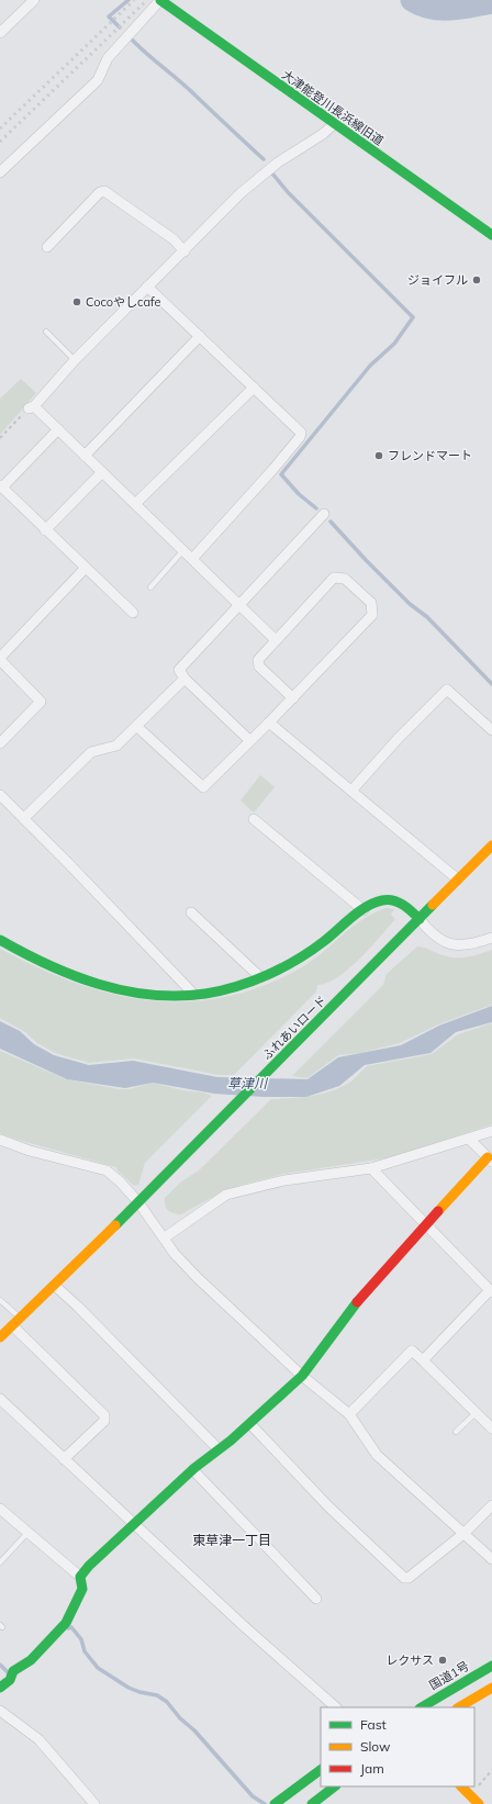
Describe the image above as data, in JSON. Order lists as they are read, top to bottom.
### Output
{
  "streets": {
    "main road": ["大津能登川長浜線旧道", "ふれあいロード", "国道1号"]
  },
  "districts": ["東草津一丁目"],
  "water": ["草津川"],
  "places": [
    "ジョイフル",
    "Cocoやしcafe",
    "フレンドマート",
    "レクサス"
  ],
  "legend": ["Fast", "Slow", "Jam"]
}
